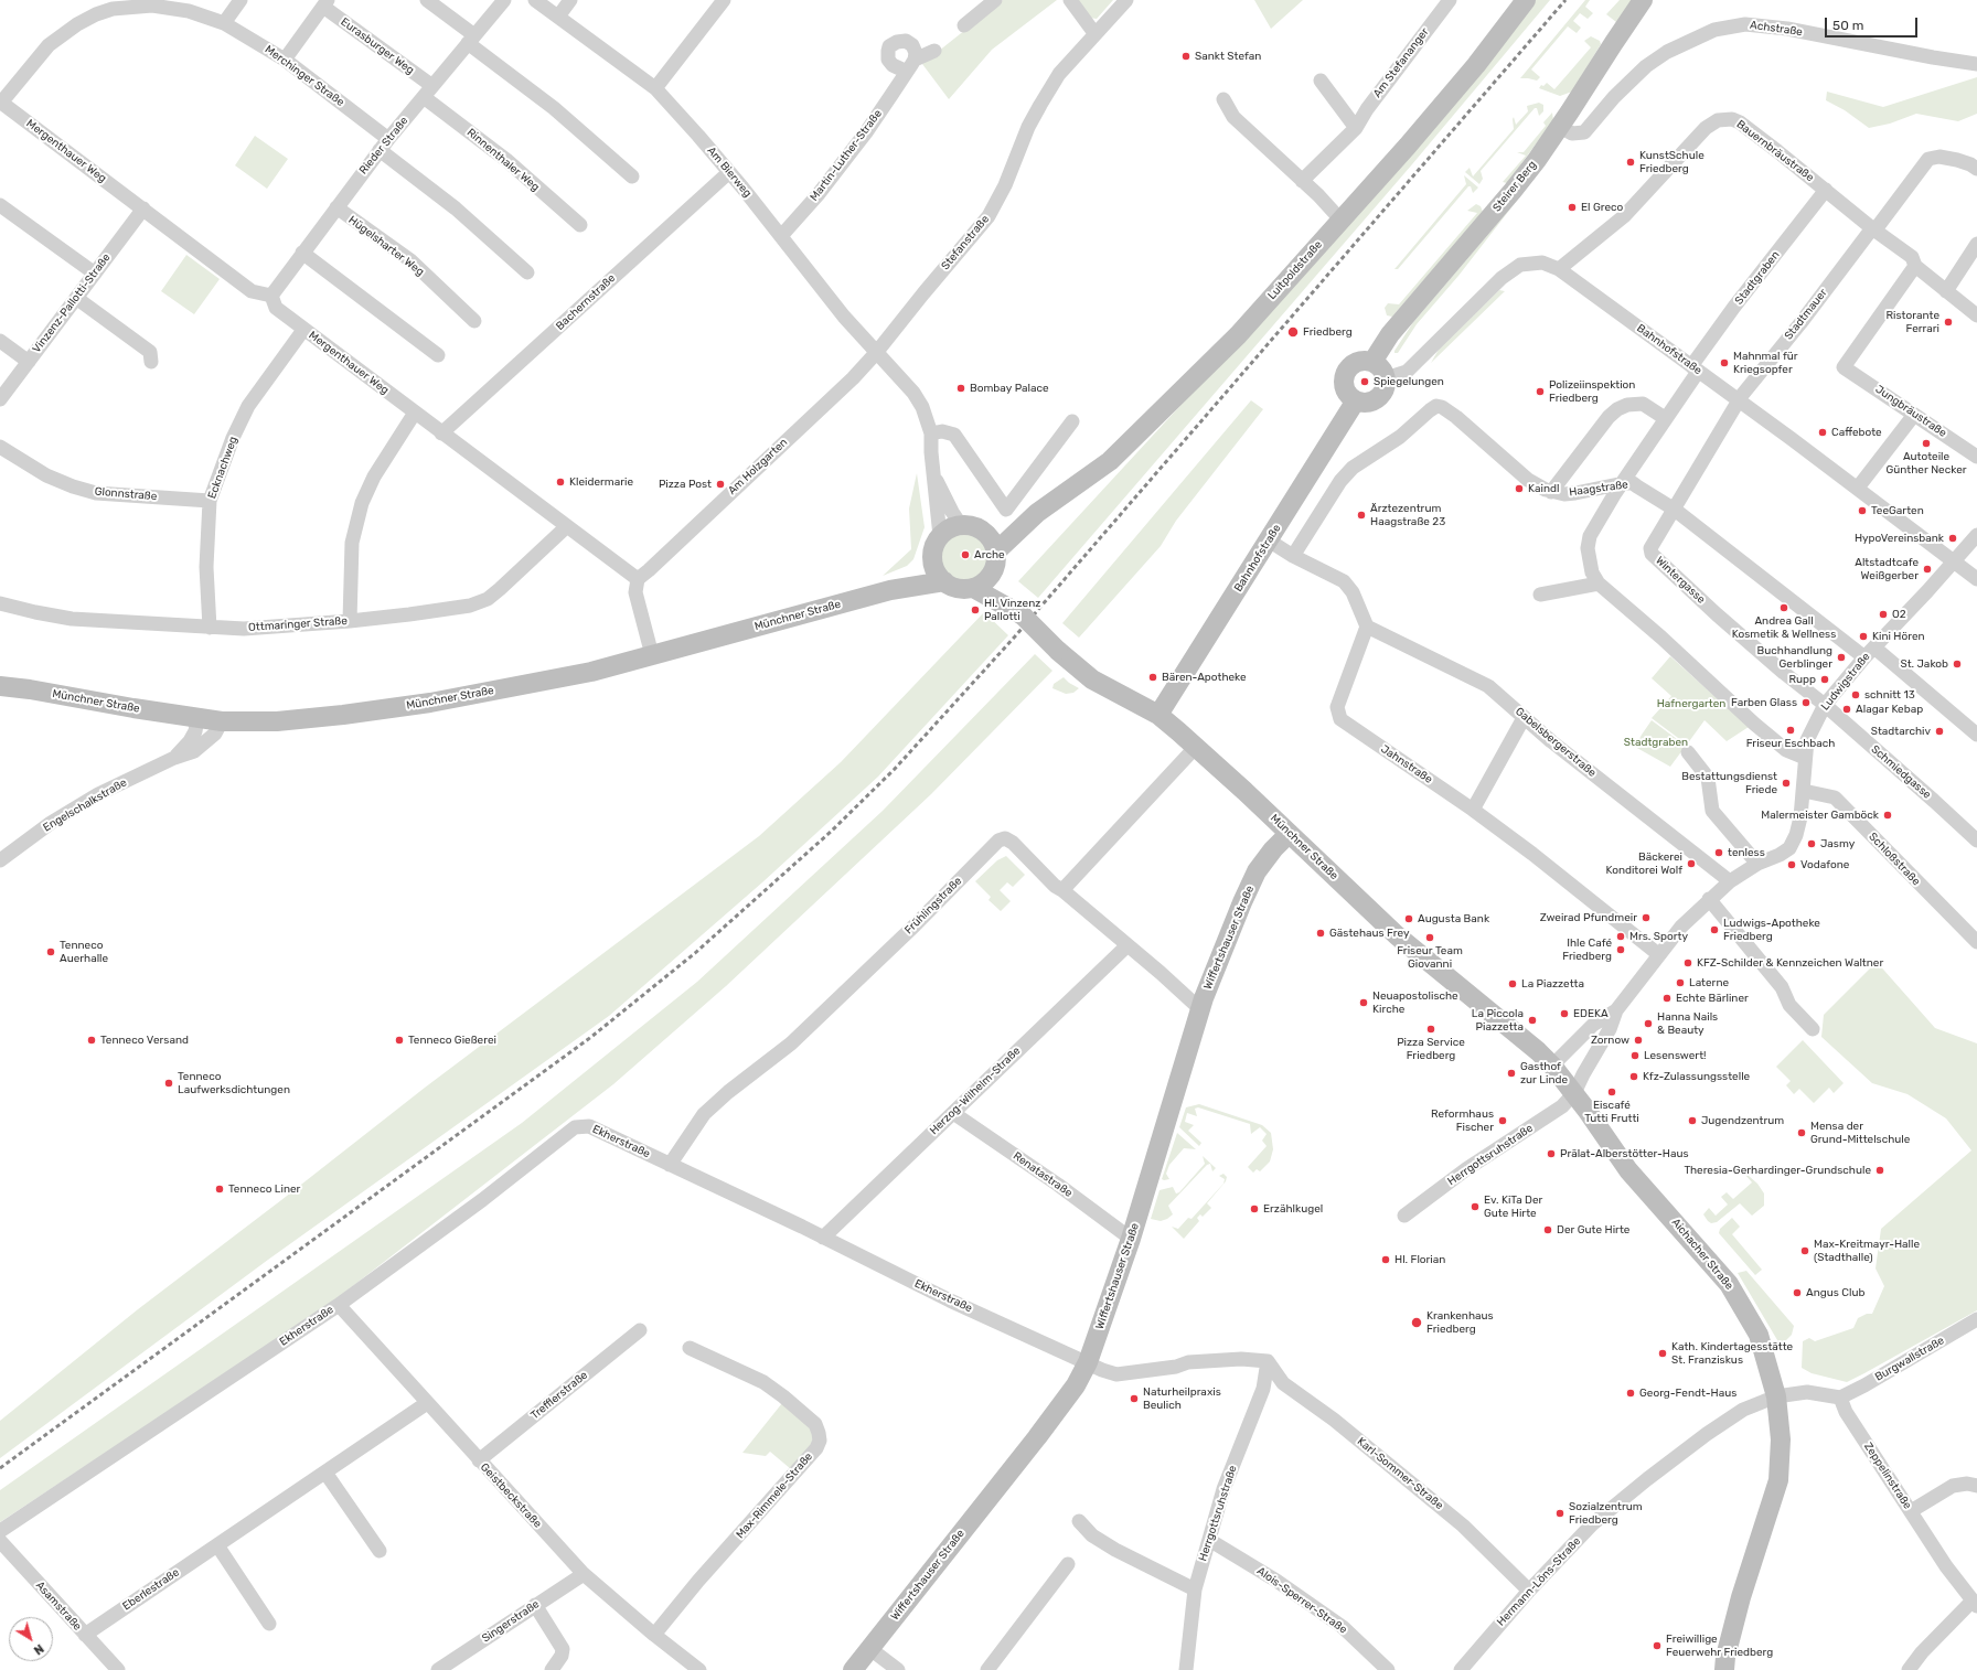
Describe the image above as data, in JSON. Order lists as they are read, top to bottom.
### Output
{
  "streets": {
    "street": [
      "Achstraße",
      "Eurasburger Weg",
      "Am Stefananger",
      "Merchinger Straße",
      "Rieder Straße",
      "Mergenthauer Weg",
      "Bauernbräustraße",
      "Martin-Luther-Straße",
      "Rinnenthaler Weg",
      "Am Bierweg",
      "Steirer Berg",
      "Stefanstraße",
      "Hügelsharter Weg",
      "Luitpoldstraße",
      "Stadtgraben",
      "Bachernstraße",
      "Vinzenz-Pallotti-Straße",
      "Stadtmauer",
      "Bahnhofstraße",
      "Jungbräustraße",
      "Am Holzgarten",
      "Ecknachweg",
      "Haagstraße",
      "Glonnstraße",
      "Wintergasse",
      "Münchner Straße",
      "Ottmaringer Straße",
      "Ludwigstraße",
      "Gabelsbergerstraße",
      "Jahnstraße",
      "Schmiedgasse",
      "Engelschalkstraße",
      "Schloßstraße",
      "Frühlingstraße",
      "Wiffertshauser Straße",
      "Herzog-Wilhelm-Straße",
      "Ekherstraße",
      "Herrgottsruhstraße",
      "Renatastraße",
      "Aichacher Straße",
      "Burgwallstraße",
      "Trefflerstraße",
      "Karl-Sommer-Straße",
      "Zeppelinstraße",
      "Geistbeckstraße",
      "Max-Rimmele-Straße",
      "Hermann-Löns-Straße",
      "Eberlestraße",
      "Alois-Sperrer-Straße",
      "Asamstraße",
      "Singerstraße"
    ]
  },
  "crossings": [
    ["Achstraße", "Steirer Berg"],
    ["Eurasburger Weg", "Rieder Straße"],
    ["Eurasburger Weg", "Rinnenthaler Weg"],
    ["Merchinger Straße", "Rieder Straße"],
    ["Merchinger Straße", "Mergenthauer Weg"],
    ["Rieder Straße", "Mergenthauer Weg"],
    ["Rieder Straße", "Rinnenthaler Weg"],
    ["Rieder Straße", "Hügelsharter Weg"],
    ["Mergenthauer Weg", "Bachernstraße"],
    ["Mergenthauer Weg", "Vinzenz-Pallotti-Straße"],
    ["Mergenthauer Weg", "Am Holzgarten"],
    ["Mergenthauer Weg", "Ecknachweg"],
    ["Mergenthauer Weg", "Ottmaringer Straße"],
    ["Bauernbräustraße", "Stadtgraben"],
    ["Bauernbräustraße", "Stadtmauer"],
    ["Bauernbräustraße", "Bahnhofstraße"],
    ["Bauernbräustraße", "Jungbräustraße"],
    ["Martin-Luther-Straße", "Am Bierweg"],
    ["Am Bierweg", "Stefanstraße"],
    ["Am Bierweg", "Bachernstraße"],
    ["Am Bierweg", "Am Holzgarten"],
    ["Steirer Berg", "Bahnhofstraße"],
    ["Stefanstraße", "Am Holzgarten"],
    ["Luitpoldstraße", "Münchner Straße"],
    ["Stadtgraben", "Bahnhofstraße"],
    ["Stadtgraben", "Haagstraße"],
    ["Stadtgraben", "Ludwigstraße"],
    ["Stadtmauer", "Bahnhofstraße"],
    ["Stadtmauer", "Wintergasse"],
    ["Bahnhofstraße", "Wintergasse"],
    ["Bahnhofstraße", "Münchner Straße"],
    ["Bahnhofstraße", "Ludwigstraße"],
    ["Ecknachweg", "Glonnstraße"],
    ["Ecknachweg", "Ottmaringer Straße"],
    ["Haagstraße", "Wintergasse"],
    ["Haagstraße", "Ludwigstraße"],
    ["Wintergasse", "Ludwigstraße"],
    ["Wintergasse", "Schmiedgasse"],
    ["Münchner Straße", "Ludwigstraße"],
    ["Münchner Straße", "Engelschalkstraße"],
    ["Münchner Straße", "Wiffertshauser Straße"],
    ["Münchner Straße", "Herrgottsruhstraße"],
    ["Münchner Straße", "Aichacher Straße"],
    ["Ludwigstraße", "Gabelsbergerstraße"],
    ["Ludwigstraße", "Jahnstraße"],
    ["Ludwigstraße", "Schmiedgasse"],
    ["Ludwigstraße", "Schloßstraße"],
    ["Ludwigstraße", "Herrgottsruhstraße"],
    ["Ludwigstraße", "Aichacher Straße"],
    ["Gabelsbergerstraße", "Jahnstraße"],
    ["Frühlingstraße", "Ekherstraße"],
    ["Wiffertshauser Straße", "Ekherstraße"],
    ["Wiffertshauser Straße", "Renatastraße"],
    ["Herzog-Wilhelm-Straße", "Ekherstraße"],
    ["Herzog-Wilhelm-Straße", "Renatastraße"],
    ["Ekherstraße", "Herrgottsruhstraße"],
    ["Ekherstraße", "Karl-Sommer-Straße"],
    ["Ekherstraße", "Geistbeckstraße"],
    ["Herrgottsruhstraße", "Aichacher Straße"],
    ["Herrgottsruhstraße", "Karl-Sommer-Straße"],
    ["Herrgottsruhstraße", "Alois-Sperrer-Straße"],
    ["Aichacher Straße", "Hermann-Löns-Straße"],
    ["Burgwallstraße", "Zeppelinstraße"],
    ["Trefflerstraße", "Geistbeckstraße"],
    ["Karl-Sommer-Straße", "Hermann-Löns-Straße"],
    ["Geistbeckstraße", "Max-Rimmele-Straße"],
    ["Geistbeckstraße", "Eberlestraße"],
    ["Geistbeckstraße", "Singerstraße"],
    ["Eberlestraße", "Asamstraße"]
  ],
  "parks": ["Hafnergarten", "Stadtgraben"],
  "places": [
    "Sankt Stefan",
    "KunstSchule Friedberg",
    "El Greco",
    "Ristorante Ferrari",
    "Friedberg",
    "Mahnmal für Kriegsopfer",
    "Spiegelungen",
    "Bombay Palace",
    "Polizeiinspektion Friedberg",
    "Caffebote",
    "Autoteile Günther Necker",
    "Kleidermarie",
    "Pizza Post",
    "Kaindl",
    "TeeGarten",
    "Ärztezentrum Haagstraße 23",
    "HypoVereinsbank",
    "Arche",
    "Altstadtcafe Weißgerber",
    "Andrea Gall Kosmetik & Wellness",
    "Hl. Vinzenz Pallotti",
    "O2",
    "Kini Hören",
    "Buchhandlung Gerblinger",
    "St. Jakob",
    "Bären-Apotheke",
    "Rupp",
    "schnitt 13",
    "Farben Glass",
    "Alagar Kebap",
    "Friseur Eschbach",
    "Stadtarchiv",
    "Bestattungsdienst Friede",
    "Malermeister Gamböck",
    "Jasmy",
    "tenless",
    "Bäckerei Konditorei Wolf",
    "Vodafone",
    "Zweirad Pfundmeir",
    "Augusta Bank",
    "Ludwigs-Apotheke Friedberg",
    "Gästehaus Frey",
    "Mrs. Sporty",
    "Friseur Team Giovanni",
    "Ihle Café Friedberg",
    "Tenneco Auerhalle",
    "KFZ-Schilder & Kennzeichen Waltner",
    "Laterne",
    "La Piazzetta",
    "Echte Bärliner",
    "Neuapostolische Kirche",
    "EDEKA",
    "La Piccola Piazzetta",
    "Hanna Nails & Beauty",
    "Pizza Service Friedberg",
    "Tenneco Versand",
    "Tenneco Gießerei",
    "Zornow",
    "Lesenswert!",
    "Gasthof zur Linde",
    "Kfz-Zulassungsstelle",
    "Tenneco Laufwerksdichtungen",
    "Eiscafé Tutti Frutti",
    "Reformhaus Fischer",
    "Jugendzentrum",
    "Mensa der Grund-Mittelschule",
    "Prälat-Alberstötter-Haus",
    "Theresia-Gerhardinger-Grundschule",
    "Tenneco Liner",
    "Ev. KiTa Der Gute Hirte",
    "Erzählkugel",
    "Der Gute Hirte",
    "Max-Kreitmayr-Halle (Stadthalle)",
    "Hl. Florian",
    "Angus Club",
    "Krankenhaus Friedberg",
    "Kath. Kindertagesstätte St. Franziskus",
    "Georg-Fendt-Haus",
    "Naturheilpraxis Beulich",
    "Sozialzentrum Friedberg",
    "Freiwillige Feuerwehr Friedberg"
  ],
  "scale_bar": "50 m",
  "north": "bottom right"
}
